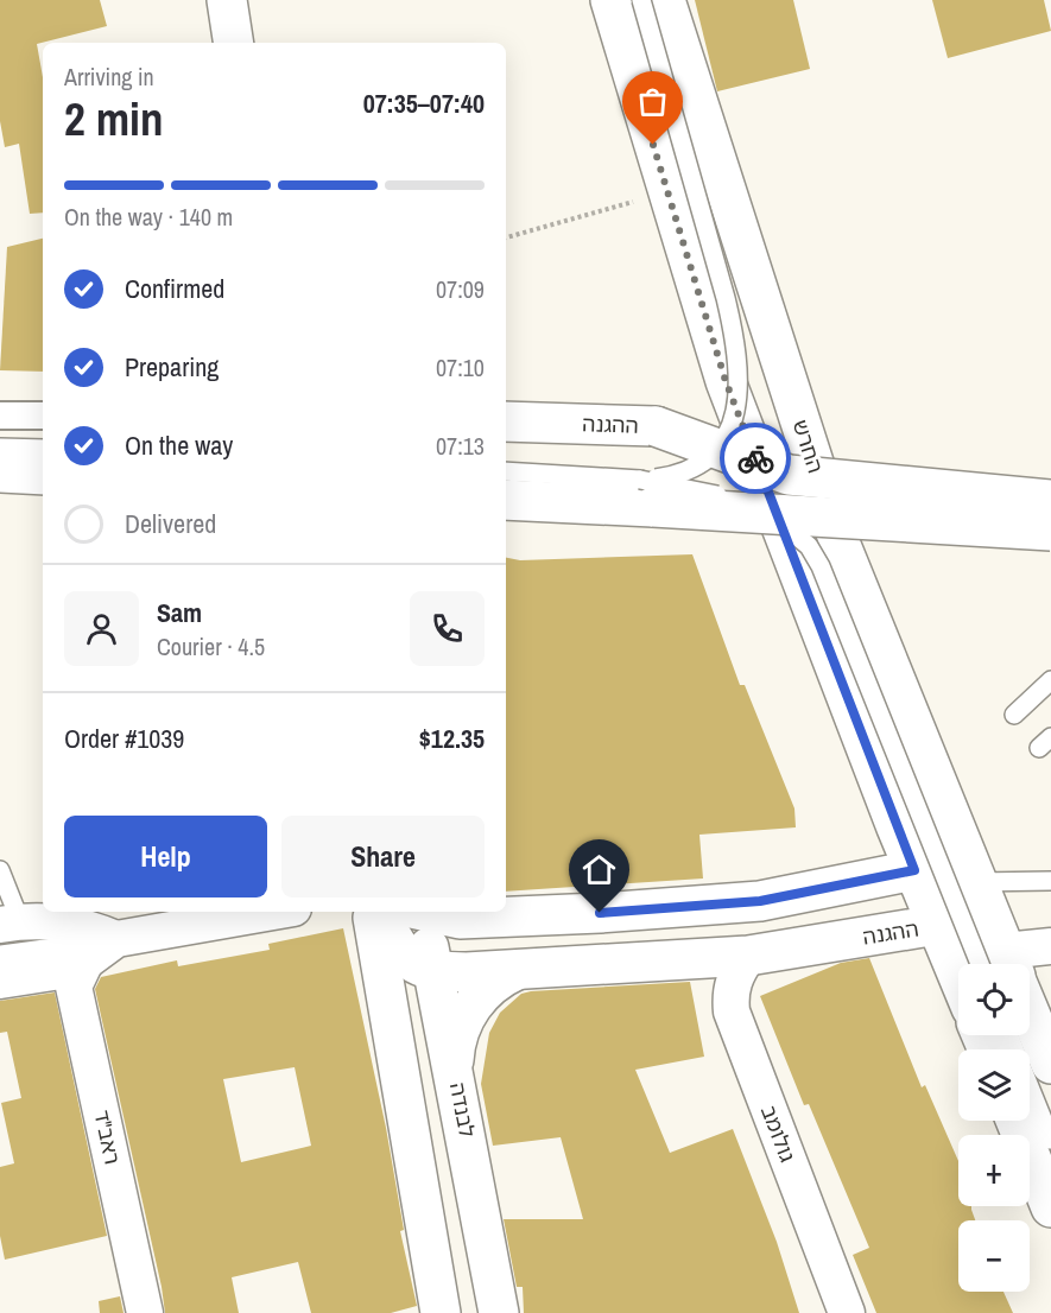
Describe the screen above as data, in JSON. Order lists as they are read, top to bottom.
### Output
{
  "streets": {
    "street": [
      "ההגנה",
      "החרש",
      "לבנדה",
      "גולומב",
      "ראב\"ד"
    ]
  },
  "crossings": [
    ["ההגנה", "החרש"],
    ["ההגנה", "לבנדה"],
    ["ההגנה", "גולומב"]
  ],
  "page": {
    "heading": ["2 min", "Arriving in", "07:35–07:40"],
    "panel": [
      "Sam",
      "Courier · 4.5",
      "Order #1039",
      "$12.35"
    ],
    "bar": "On the way · 140 m",
    "list": [
      ["Confirmed", "07:09"],
      ["Preparing", "07:10"],
      ["On the way", "07:13"],
      "Delivered"
    ],
    "buttons": ["Help", "Share"],
    "map_buttons": ["+", "−"]
  }
}
